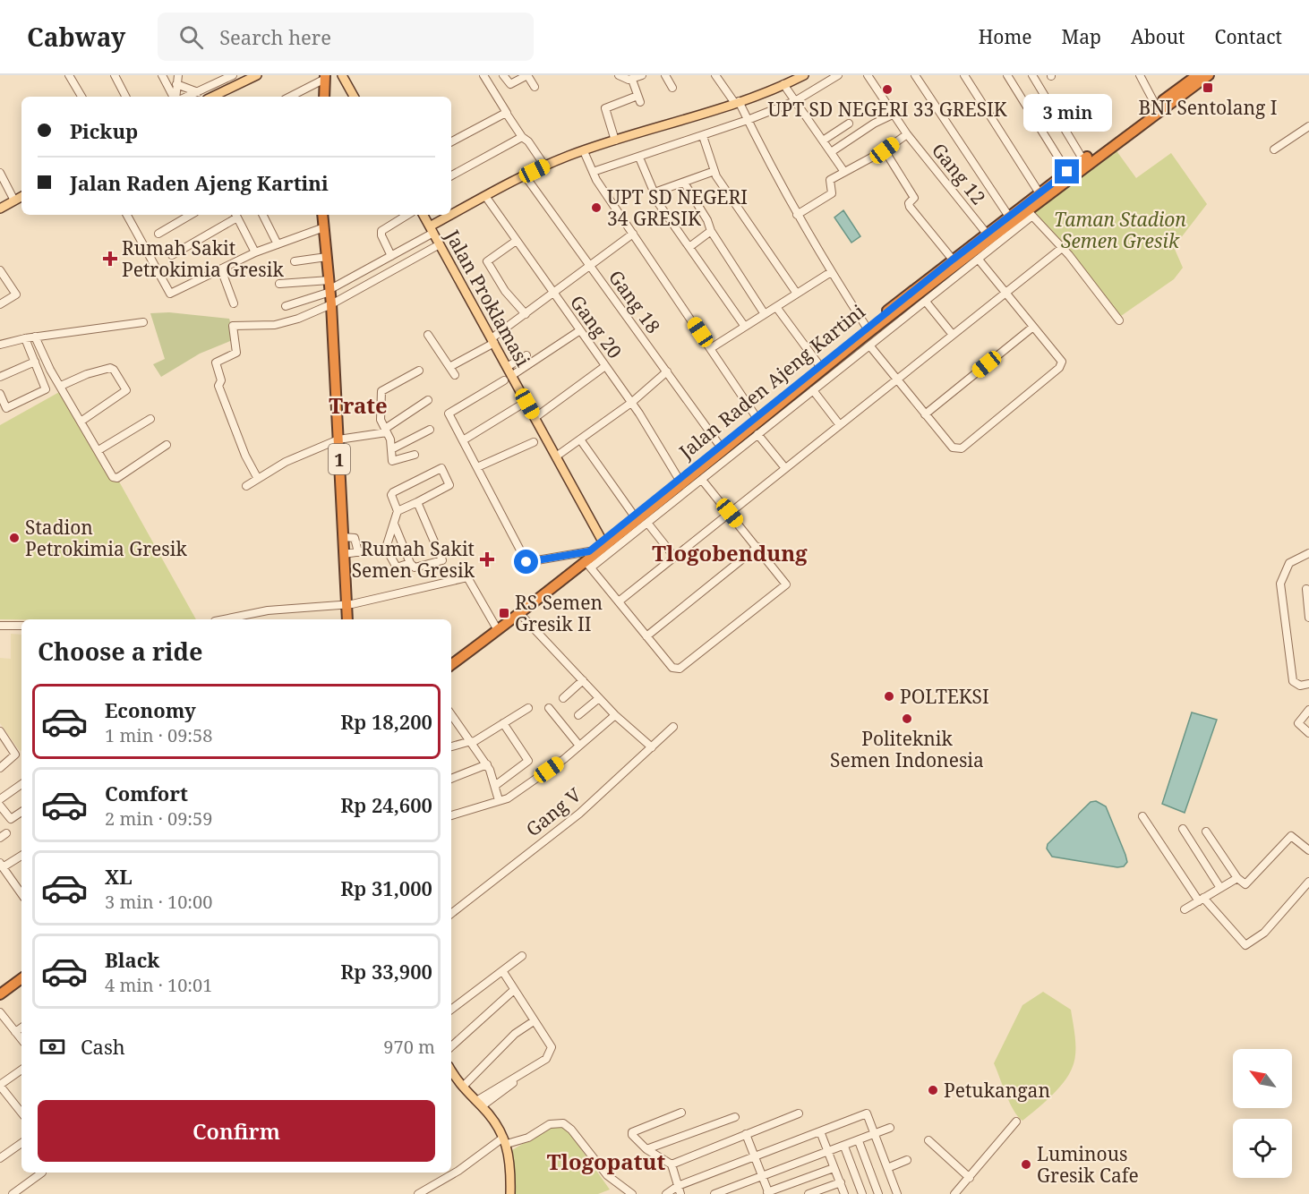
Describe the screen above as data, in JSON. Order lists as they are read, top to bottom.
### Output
{
  "streets": {
    "highway": ["Jalan Raden Ajeng Kartini", "1"],
    "main road": ["Jalan Proklamasi"],
    "street": [
      "Gang 12",
      "Gang 18",
      "Gang 20",
      "Gang V"
    ]
  },
  "crossings": [
    ["Gang 12", "Jalan Raden Ajeng Kartini"],
    ["Jalan Proklamasi", "Jalan Raden Ajeng Kartini"],
    ["Gang 18", "Jalan Raden Ajeng Kartini"],
    ["Gang 20", "Jalan Raden Ajeng Kartini"]
  ],
  "districts": ["Trate", "Tlogobendung", "Tlogopatut"],
  "parks": ["Taman Stadion Semen Gresik"],
  "places": {
    "transit": ["BNI Sentolang I", "RS Semen Gresik II"],
    "other": [
      "UPT SD NEGERI 33 GRESIK",
      "UPT SD NEGERI 34 GRESIK",
      "Stadion Petrokimia Gresik",
      "POLTEKSI",
      "Politeknik Semen Indonesia",
      "Petukangan",
      "Luminous Gresik Cafe"
    ],
    "health": ["Rumah Sakit Petrokimia Gresik", "Rumah Sakit Semen Gresik"]
  },
  "north": "top left",
  "page": {
    "header": "Cabway",
    "search": "Search here",
    "nav": [
      "Home",
      "Map",
      "About",
      "Contact"
    ],
    "bubble": "3 min",
    "banner": ["Pickup", "Jalan Raden Ajeng Kartini"],
    "heading": "Choose a ride",
    "list": [
      {
        "name": "Economy",
        "note": "1 min · 09:58",
        "value": "Rp 18,200"
      },
      {
        "name": "Comfort",
        "note": "2 min · 09:59",
        "value": "Rp 24,600"
      },
      {
        "name": "XL",
        "note": "3 min · 10:00",
        "value": "Rp 31,000"
      },
      {
        "name": "Black",
        "note": "4 min · 10:01",
        "value": "Rp 33,900"
      }
    ],
    "pay": ["Cash", "970 m"],
    "buttons": "Confirm"
  }
}
